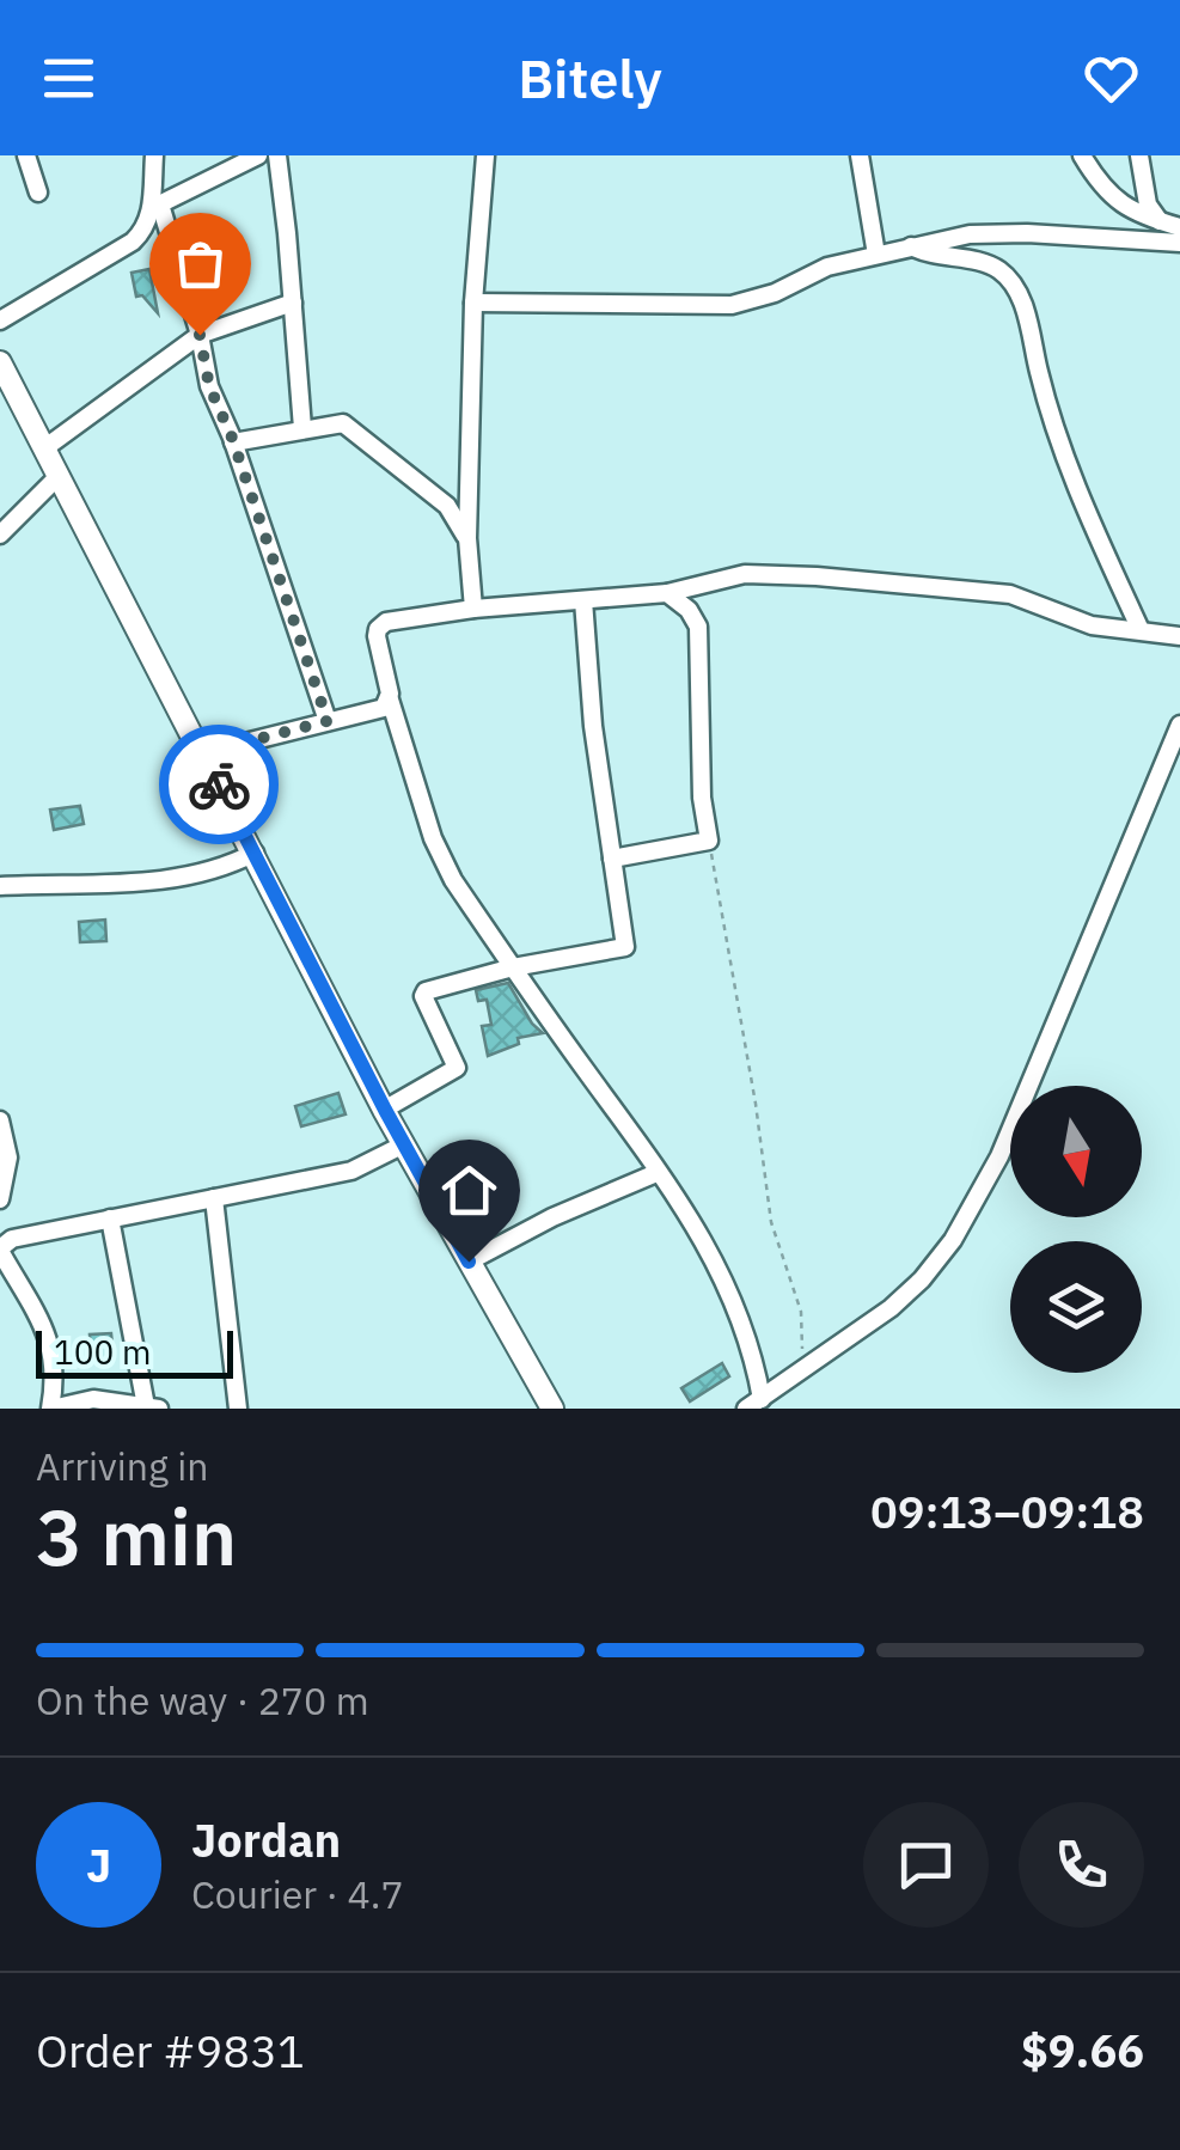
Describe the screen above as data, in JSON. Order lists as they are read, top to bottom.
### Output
{
  "scale_bar": "100 m",
  "north": "bottom",
  "page": {
    "header": "Bitely",
    "scale": "100 m",
    "heading": ["3 min", "Arriving in", "09:13–09:18"],
    "panel": [
      "Jordan",
      "Courier · 4.7",
      "Order #9831",
      "$9.66"
    ],
    "bar": "On the way · 270 m",
    "round": "J"
  }
}
